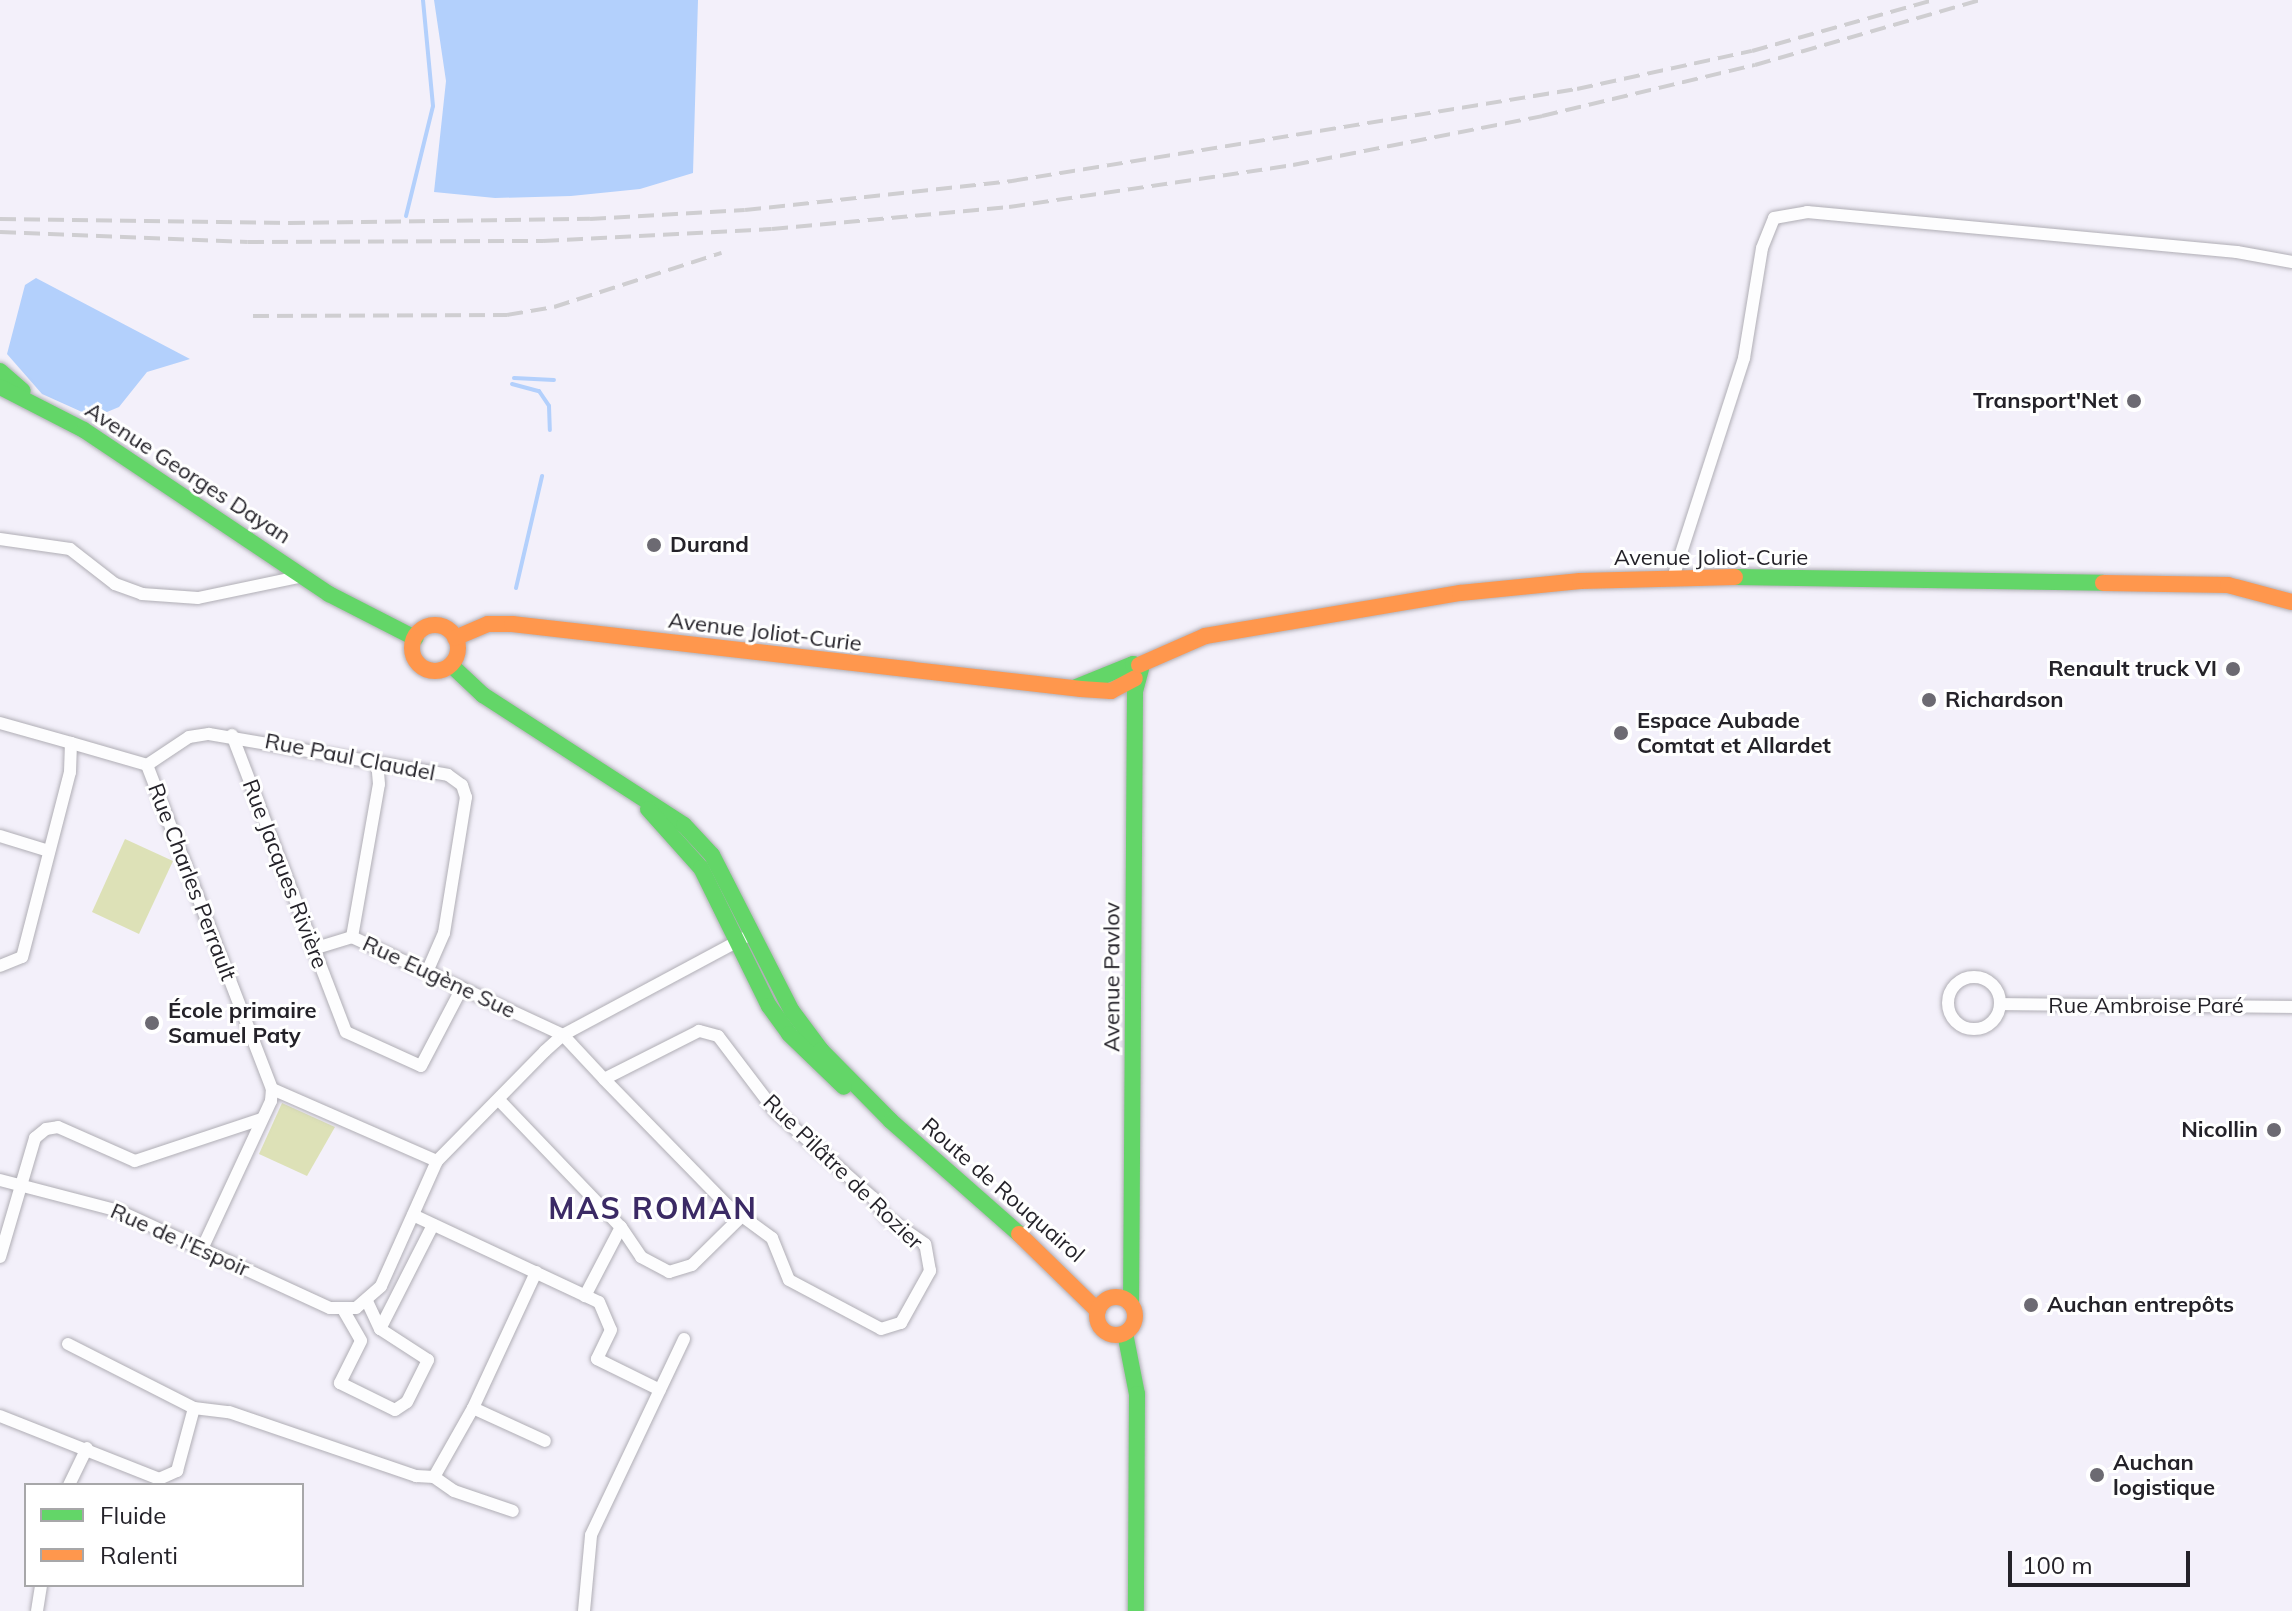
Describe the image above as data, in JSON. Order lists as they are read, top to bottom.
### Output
{
  "streets": {
    "street": [
      "Avenue Georges Dayan",
      "Avenue Joliot-Curie",
      "Rue Paul Claudel",
      "Rue Jacques Rivière",
      "Rue Charles Perrault",
      "Rue Eugène Sue",
      "Avenue Pavlov",
      "Rue Ambroise Paré",
      "Rue Pilâtre de Rozier",
      "Route de Rouquairol",
      "Rue de l'Espoir"
    ]
  },
  "crossings": [
    ["Avenue Joliot-Curie", "Avenue Pavlov"],
    ["Avenue Joliot-Curie", "Route de Rouquairol"],
    ["Rue Paul Claudel", "Rue Jacques Rivière"],
    ["Rue Paul Claudel", "Rue Charles Perrault"],
    ["Rue Paul Claudel", "Rue Eugène Sue"],
    ["Rue Jacques Rivière", "Rue Eugène Sue"],
    ["Rue Eugène Sue", "Rue Pilâtre de Rozier"],
    ["Avenue Pavlov", "Route de Rouquairol"]
  ],
  "districts": ["MAS ROMAN"],
  "places": [
    "Transport'Net",
    "Durand",
    "Renault truck VI",
    "Richardson",
    "Espace Aubade Comtat et Allardet",
    "École primaire Samuel Paty",
    "Nicollin",
    "Auchan entrepôts",
    "Auchan logistique"
  ],
  "legend": ["Fluide", "Ralenti"],
  "scale_bar": "100 m"
}
